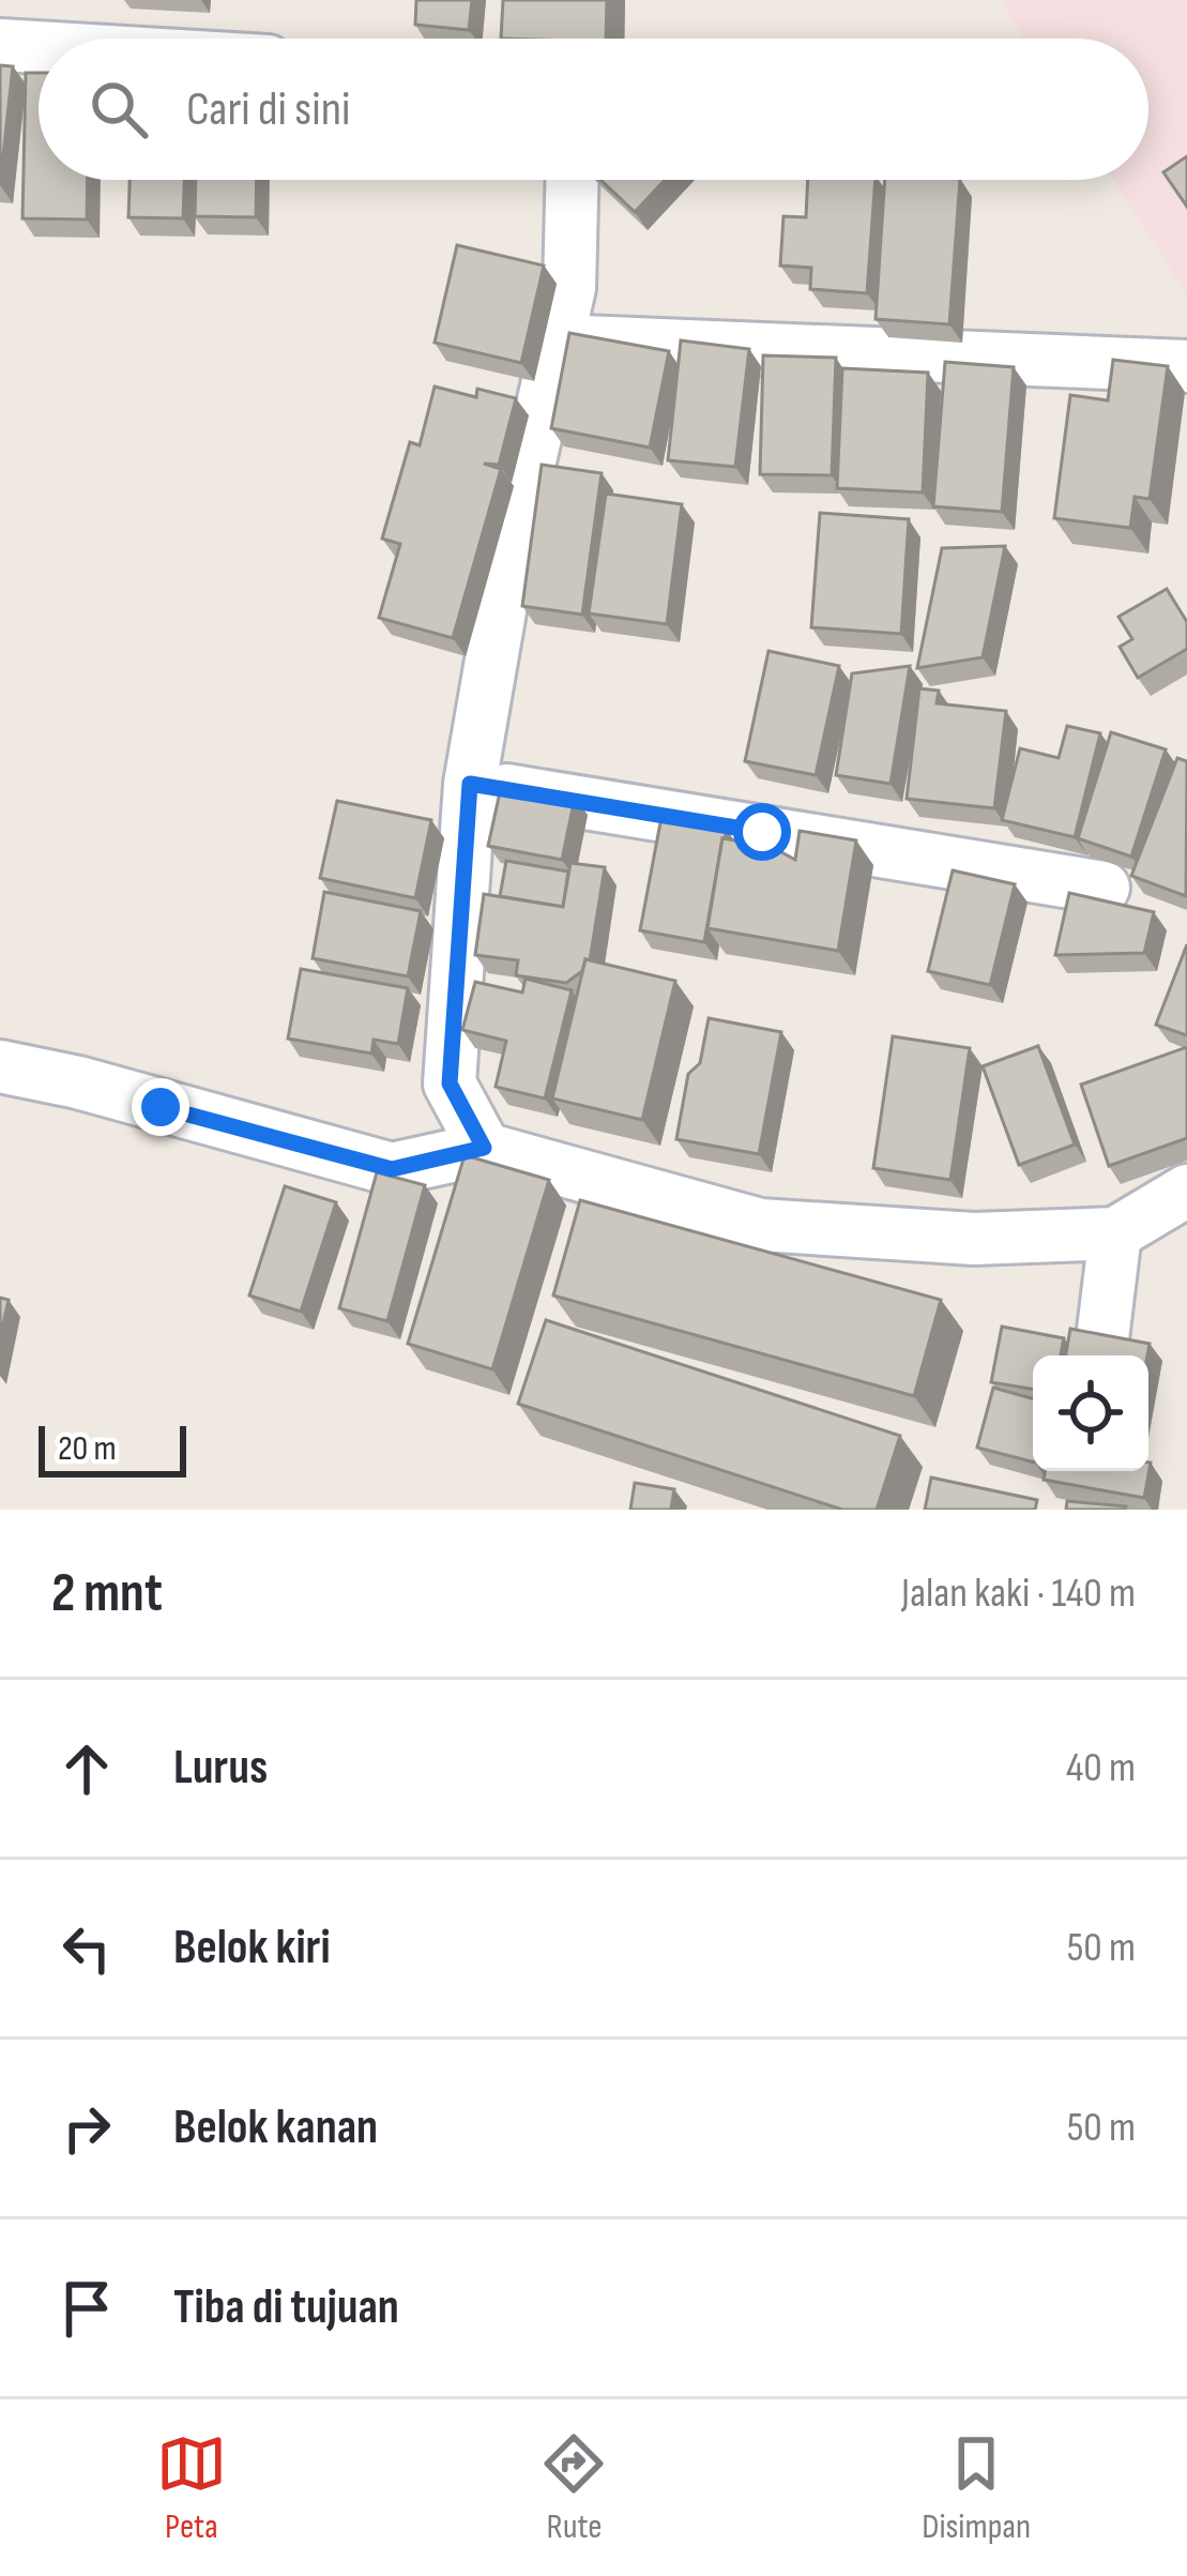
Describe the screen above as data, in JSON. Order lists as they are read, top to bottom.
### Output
{
  "scale_bar": "20 m",
  "page": {
    "search": "Cari di sini",
    "scale": "20 m",
    "heading": ["2 mnt", "Jalan kaki · 140 m"],
    "list": [
      ["Lurus", "40 m"],
      ["Belok kiri", "50 m"],
      ["Belok kanan", "50 m"],
      "Tiba di tujuan"
    ],
    "nav": ["Peta", "Rute", "Disimpan"]
  }
}
